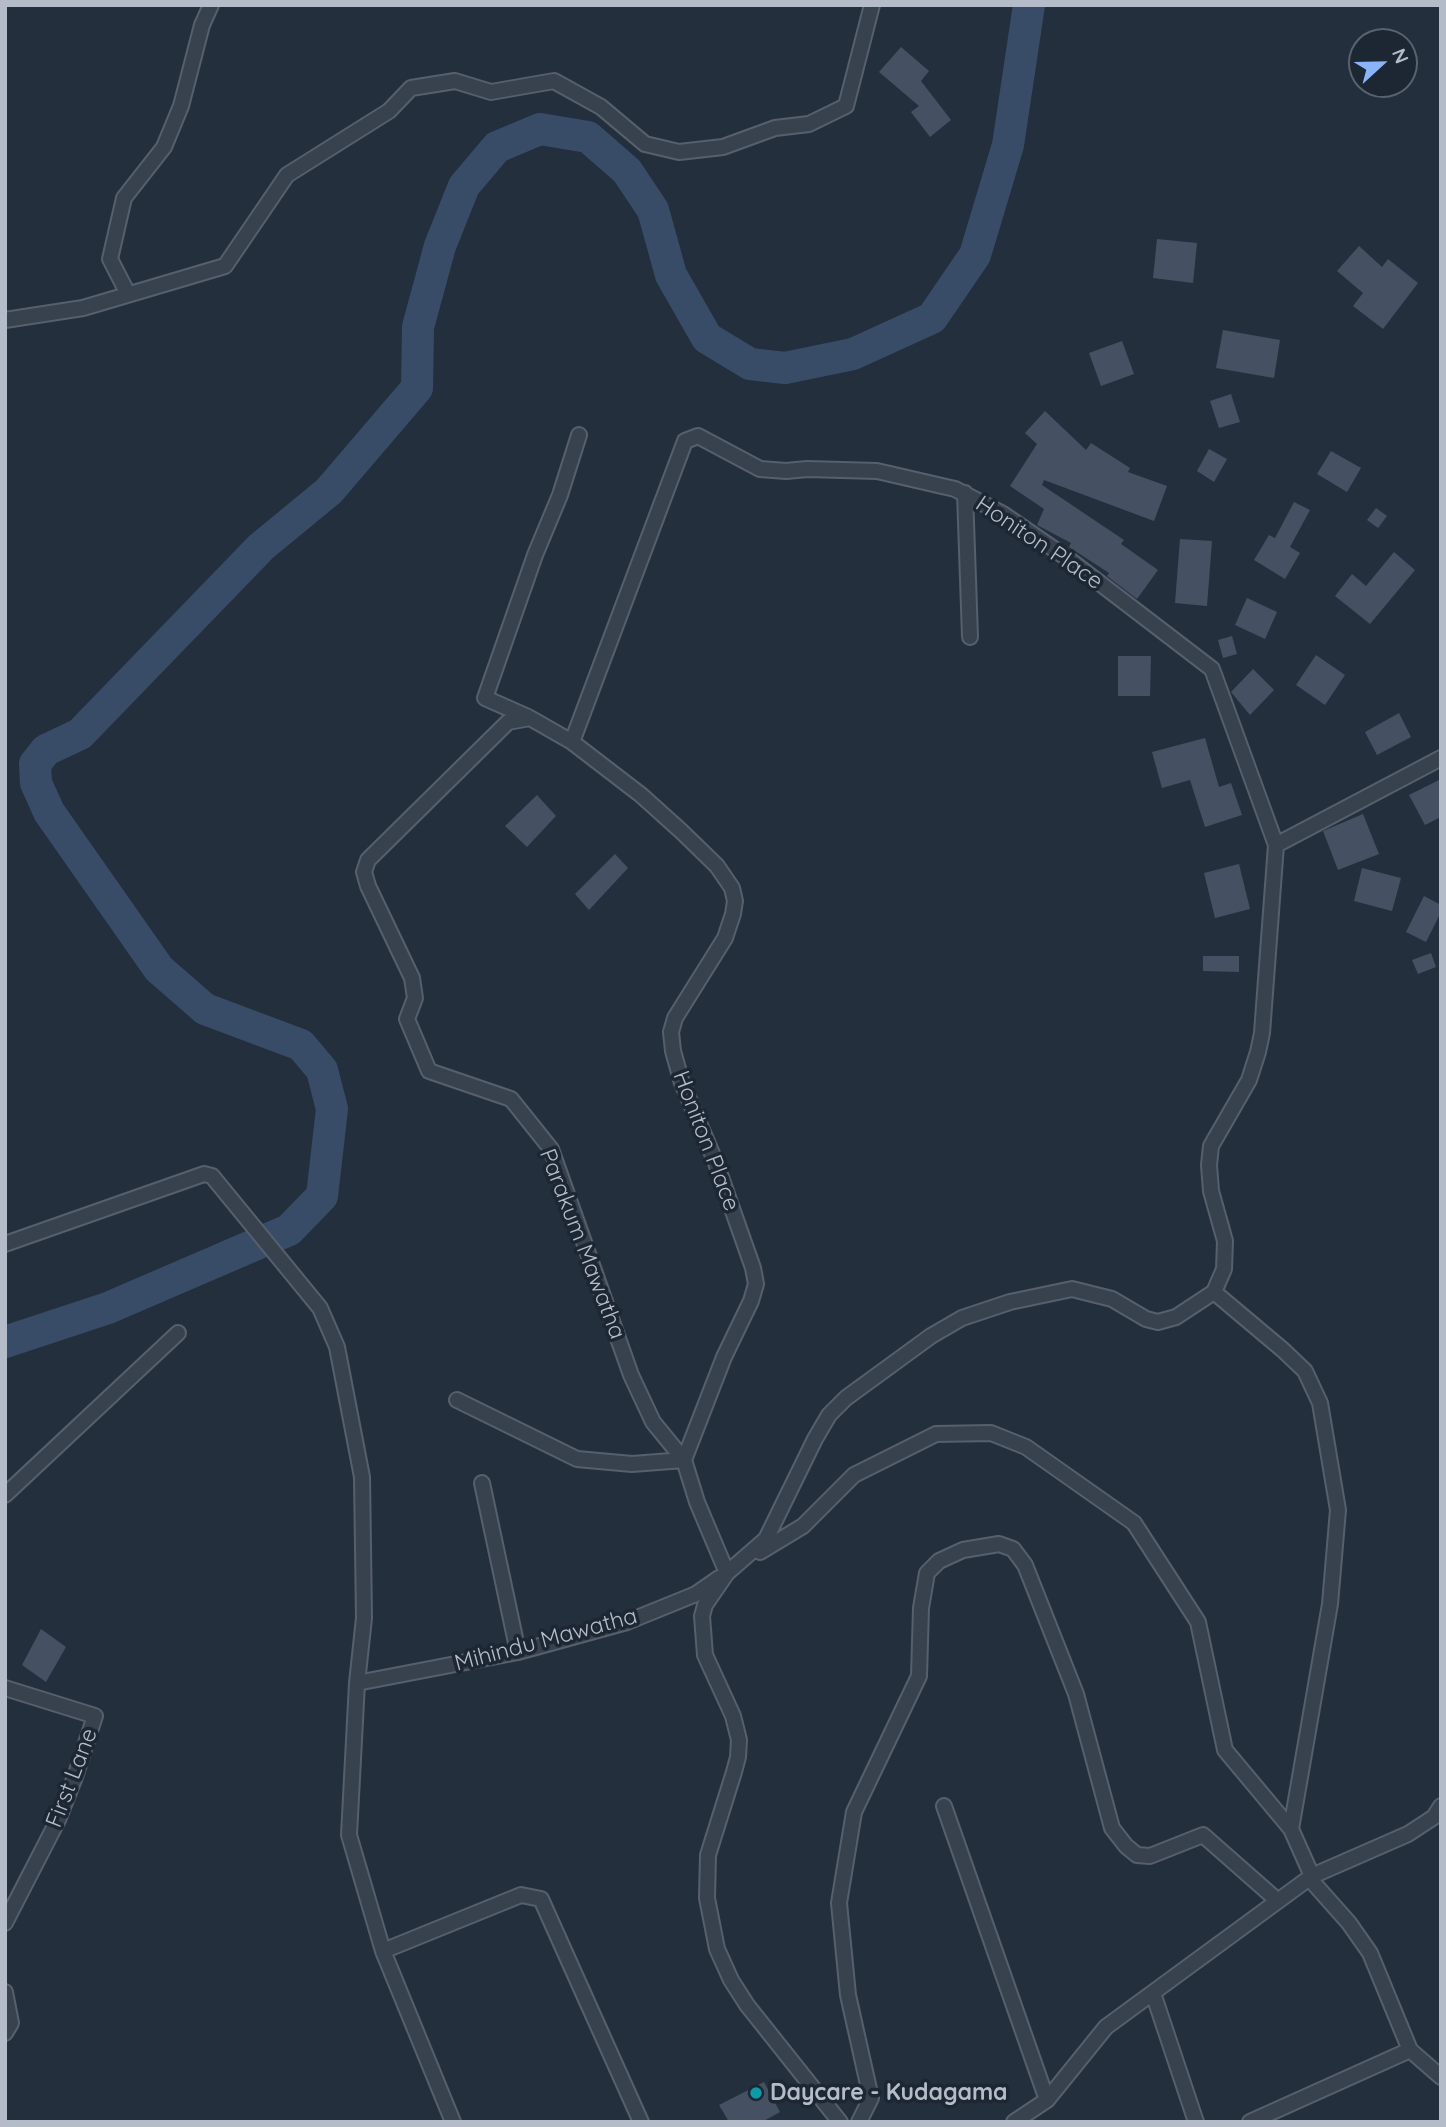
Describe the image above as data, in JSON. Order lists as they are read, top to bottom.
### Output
{
  "streets": {
    "street": [
      "Honiton Place",
      "Parakum Mawatha",
      "Mihindu Mawatha",
      "First Lane"
    ]
  },
  "crossings": [
    ["Honiton Place", "Parakum Mawatha"]
  ],
  "places": ["Daycare - Kudagama"],
  "north": "right"
}
